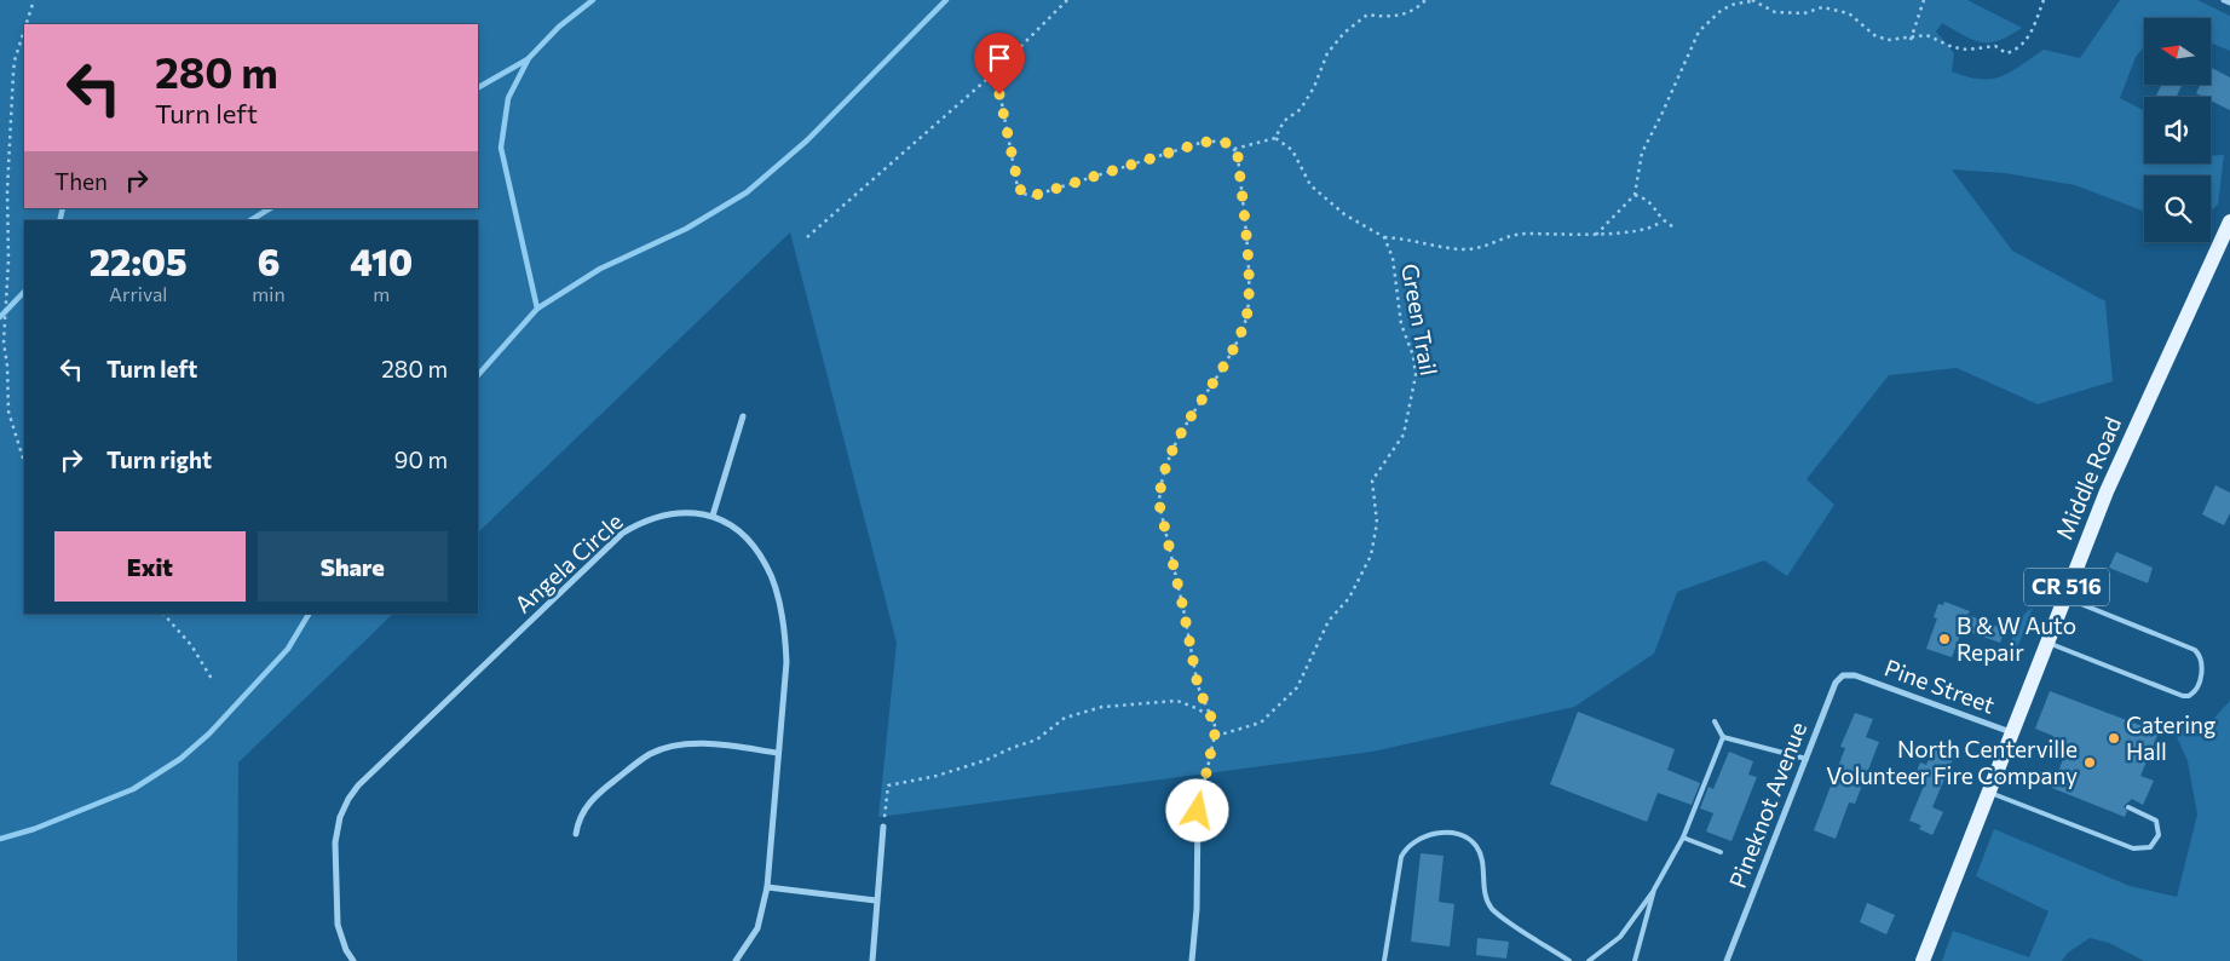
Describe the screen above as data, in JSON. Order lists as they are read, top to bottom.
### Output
{
  "streets": {
    "main road": ["Middle Road", "CR 516"],
    "street": ["Angela Circle", "Pine Street", "Pineknot Avenue"],
    "path": ["Green Trail"]
  },
  "crossings": [
    ["Middle Road", "Pine Street"],
    ["Pine Street", "Pineknot Avenue"]
  ],
  "places": ["B & W Auto Repair", "Catering Hall", "North Centerville Volunteer Fire Company"],
  "north": "left",
  "page": {
    "turn": ["280 m", "Turn left"],
    "then": "Then",
    "eta": [
      "22:05",
      "Arrival",
      "6",
      "min",
      "410",
      "m"
    ],
    "list": [
      {
        "name": "Turn left",
        "value": "280 m"
      },
      {
        "name": "Turn right",
        "value": "90 m"
      }
    ],
    "buttons": ["Exit", "Share"]
  }
}
